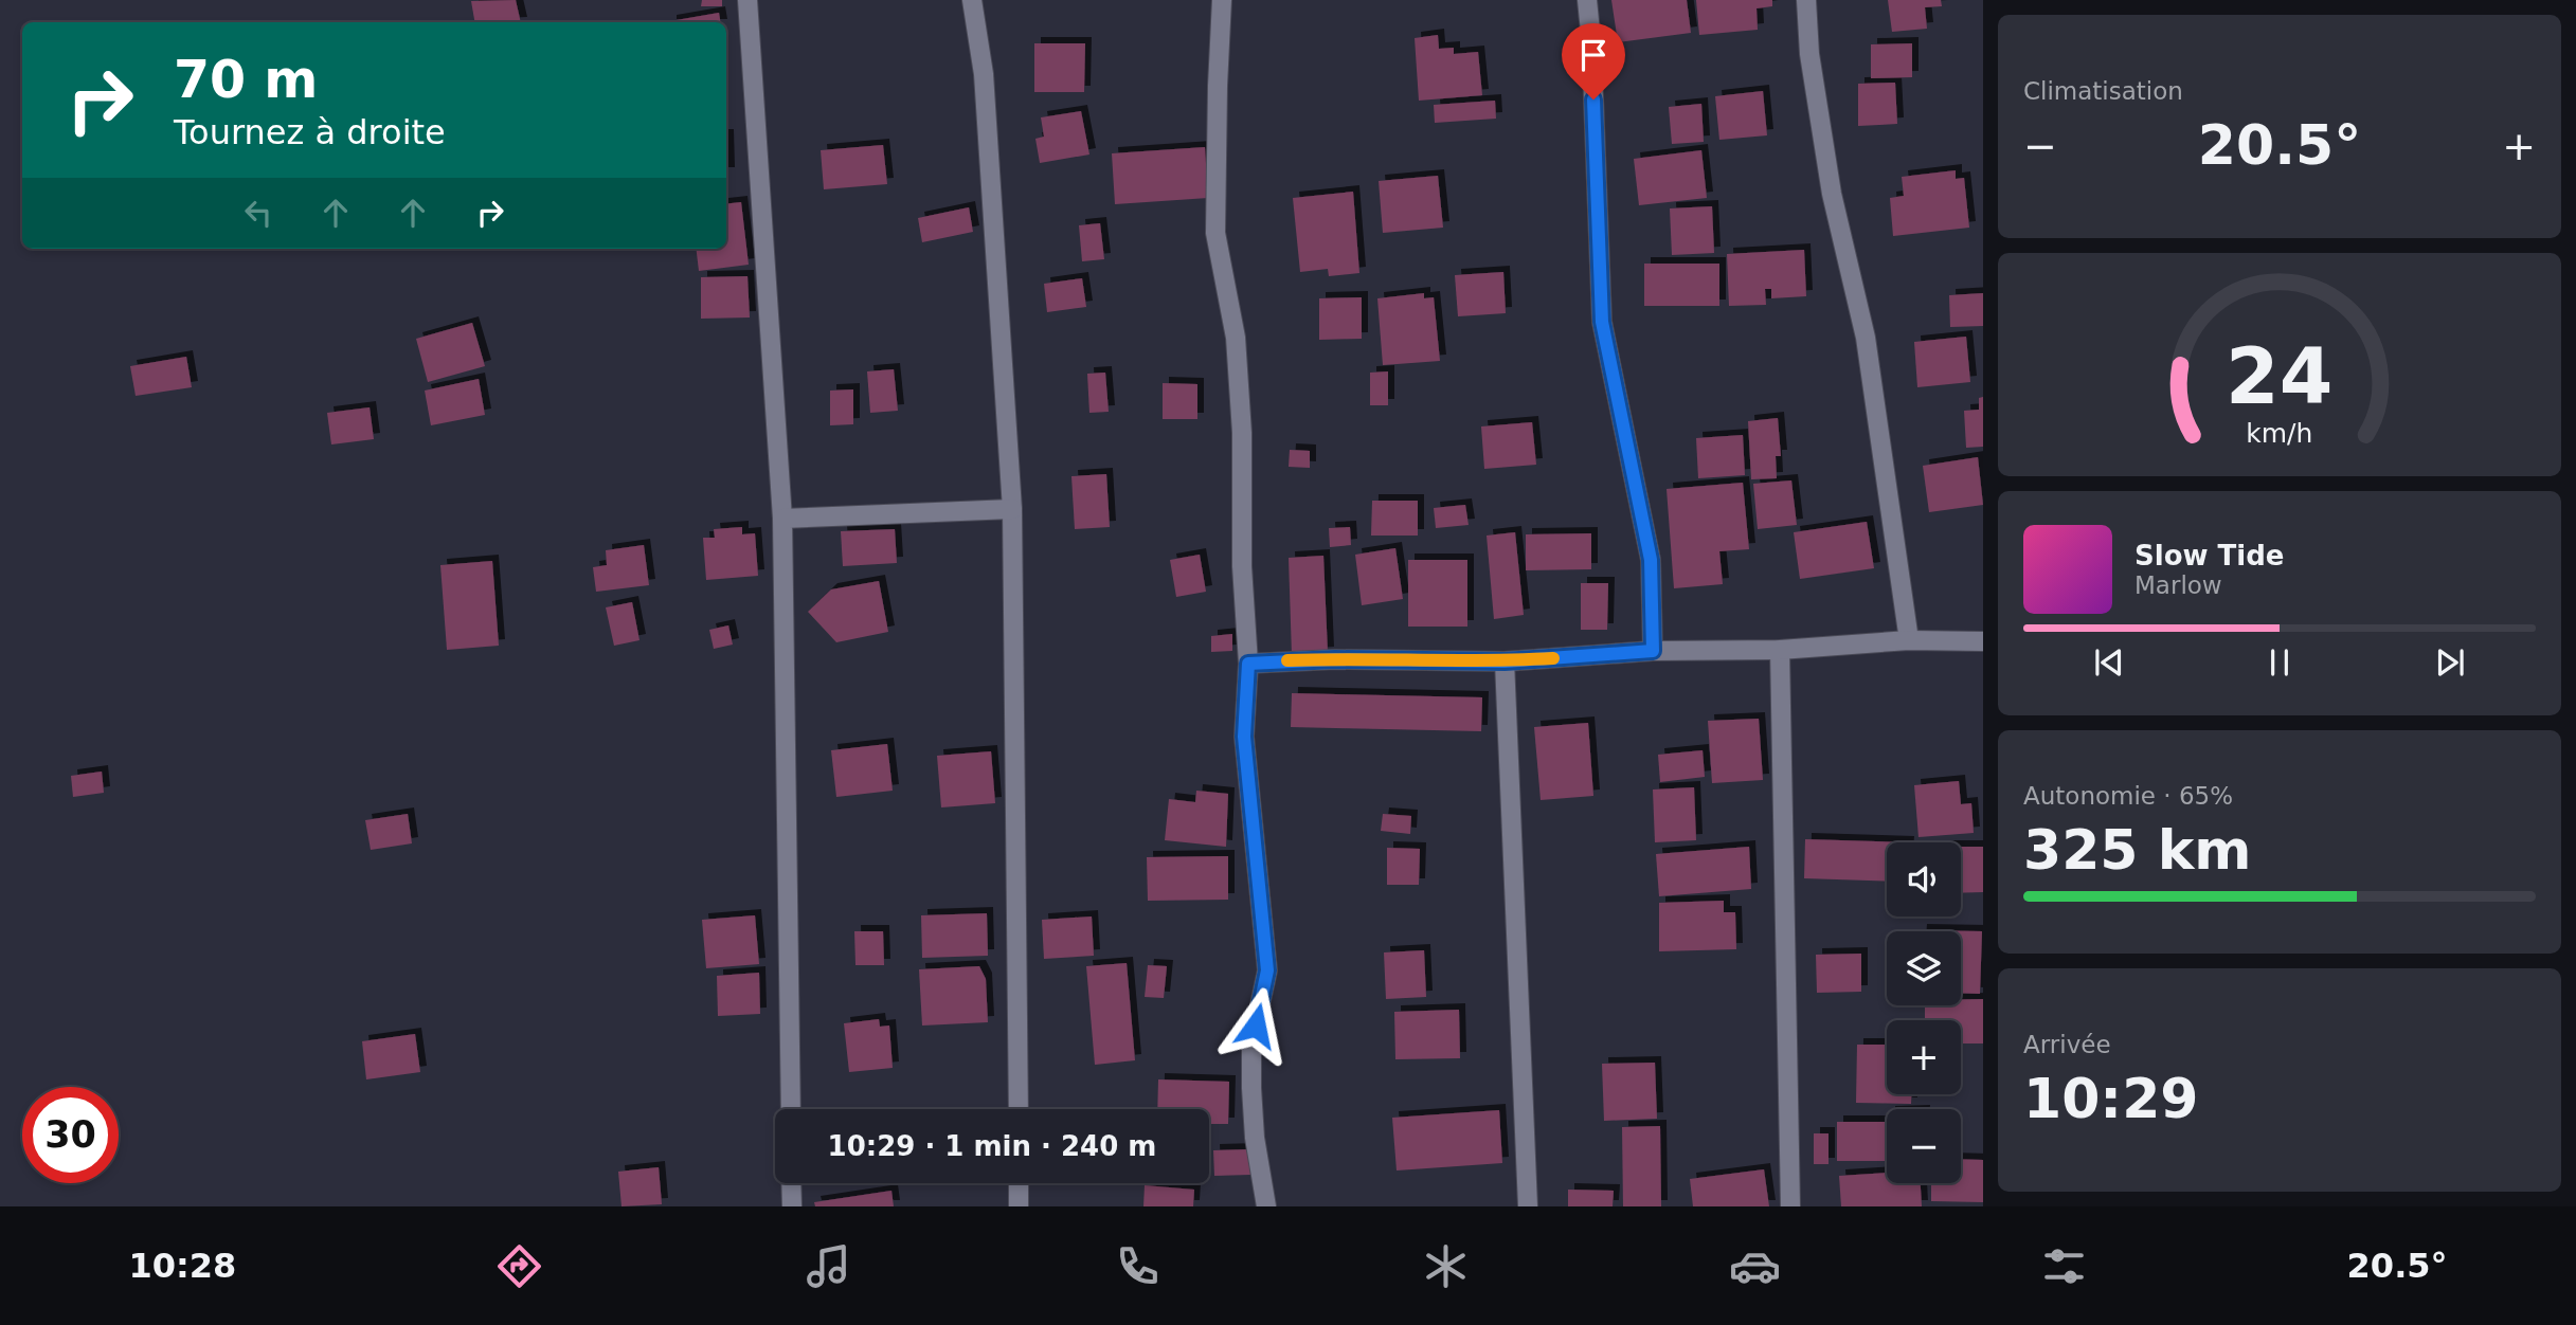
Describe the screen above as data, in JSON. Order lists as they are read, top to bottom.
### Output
{
  "page": {
    "tile": [
      "Climatisation",
      ["Autonomie · 65%", "325 km"],
      ["Arrivée", "10:29"]
    ],
    "turn": ["70 m", "Tournez à droite"],
    "heat": ["−", "20.5°", "+"],
    "song": ["Slow Tide", "Marlow"],
    "map_buttons": ["+", "−"],
    "limit": "30",
    "trip": "10:29 · 1 min · 240 m",
    "tabs": ["10:28", "20.5°"],
    "gauge": ["24", "km/h"]
  }
}
